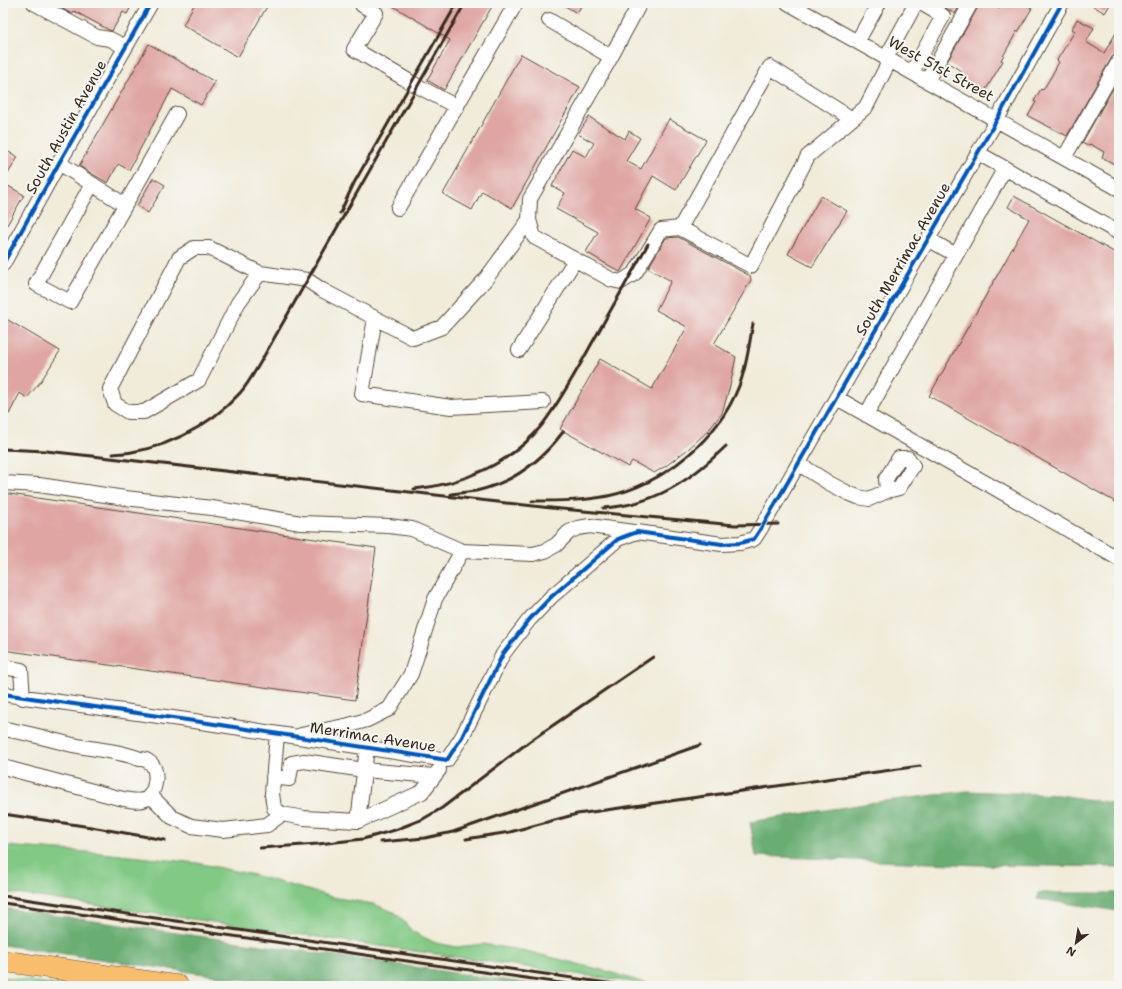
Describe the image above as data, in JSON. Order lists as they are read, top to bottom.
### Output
{
  "streets": {
    "street": [
      "West 51st Street",
      "South Austin Avenue",
      "South Merrimac Avenue",
      "Merrimac Avenue"
    ]
  },
  "crossings": [
    ["West 51st Street", "South Merrimac Avenue"],
    ["South Merrimac Avenue", "Merrimac Avenue"]
  ],
  "north": "bottom left"
}
